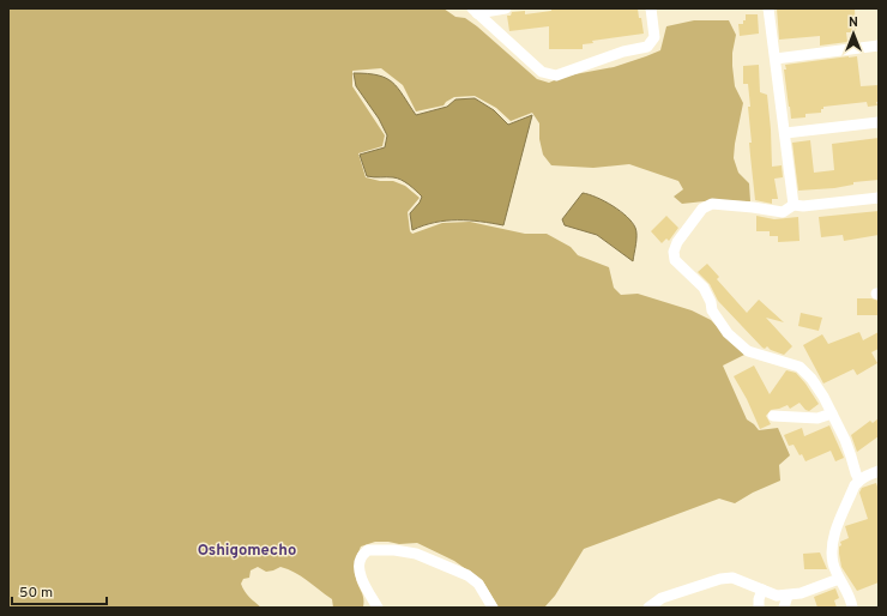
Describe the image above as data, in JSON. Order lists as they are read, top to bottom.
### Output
{
  "districts": ["Oshigomecho"],
  "scale_bar": "50 m",
  "north": "top"
}
